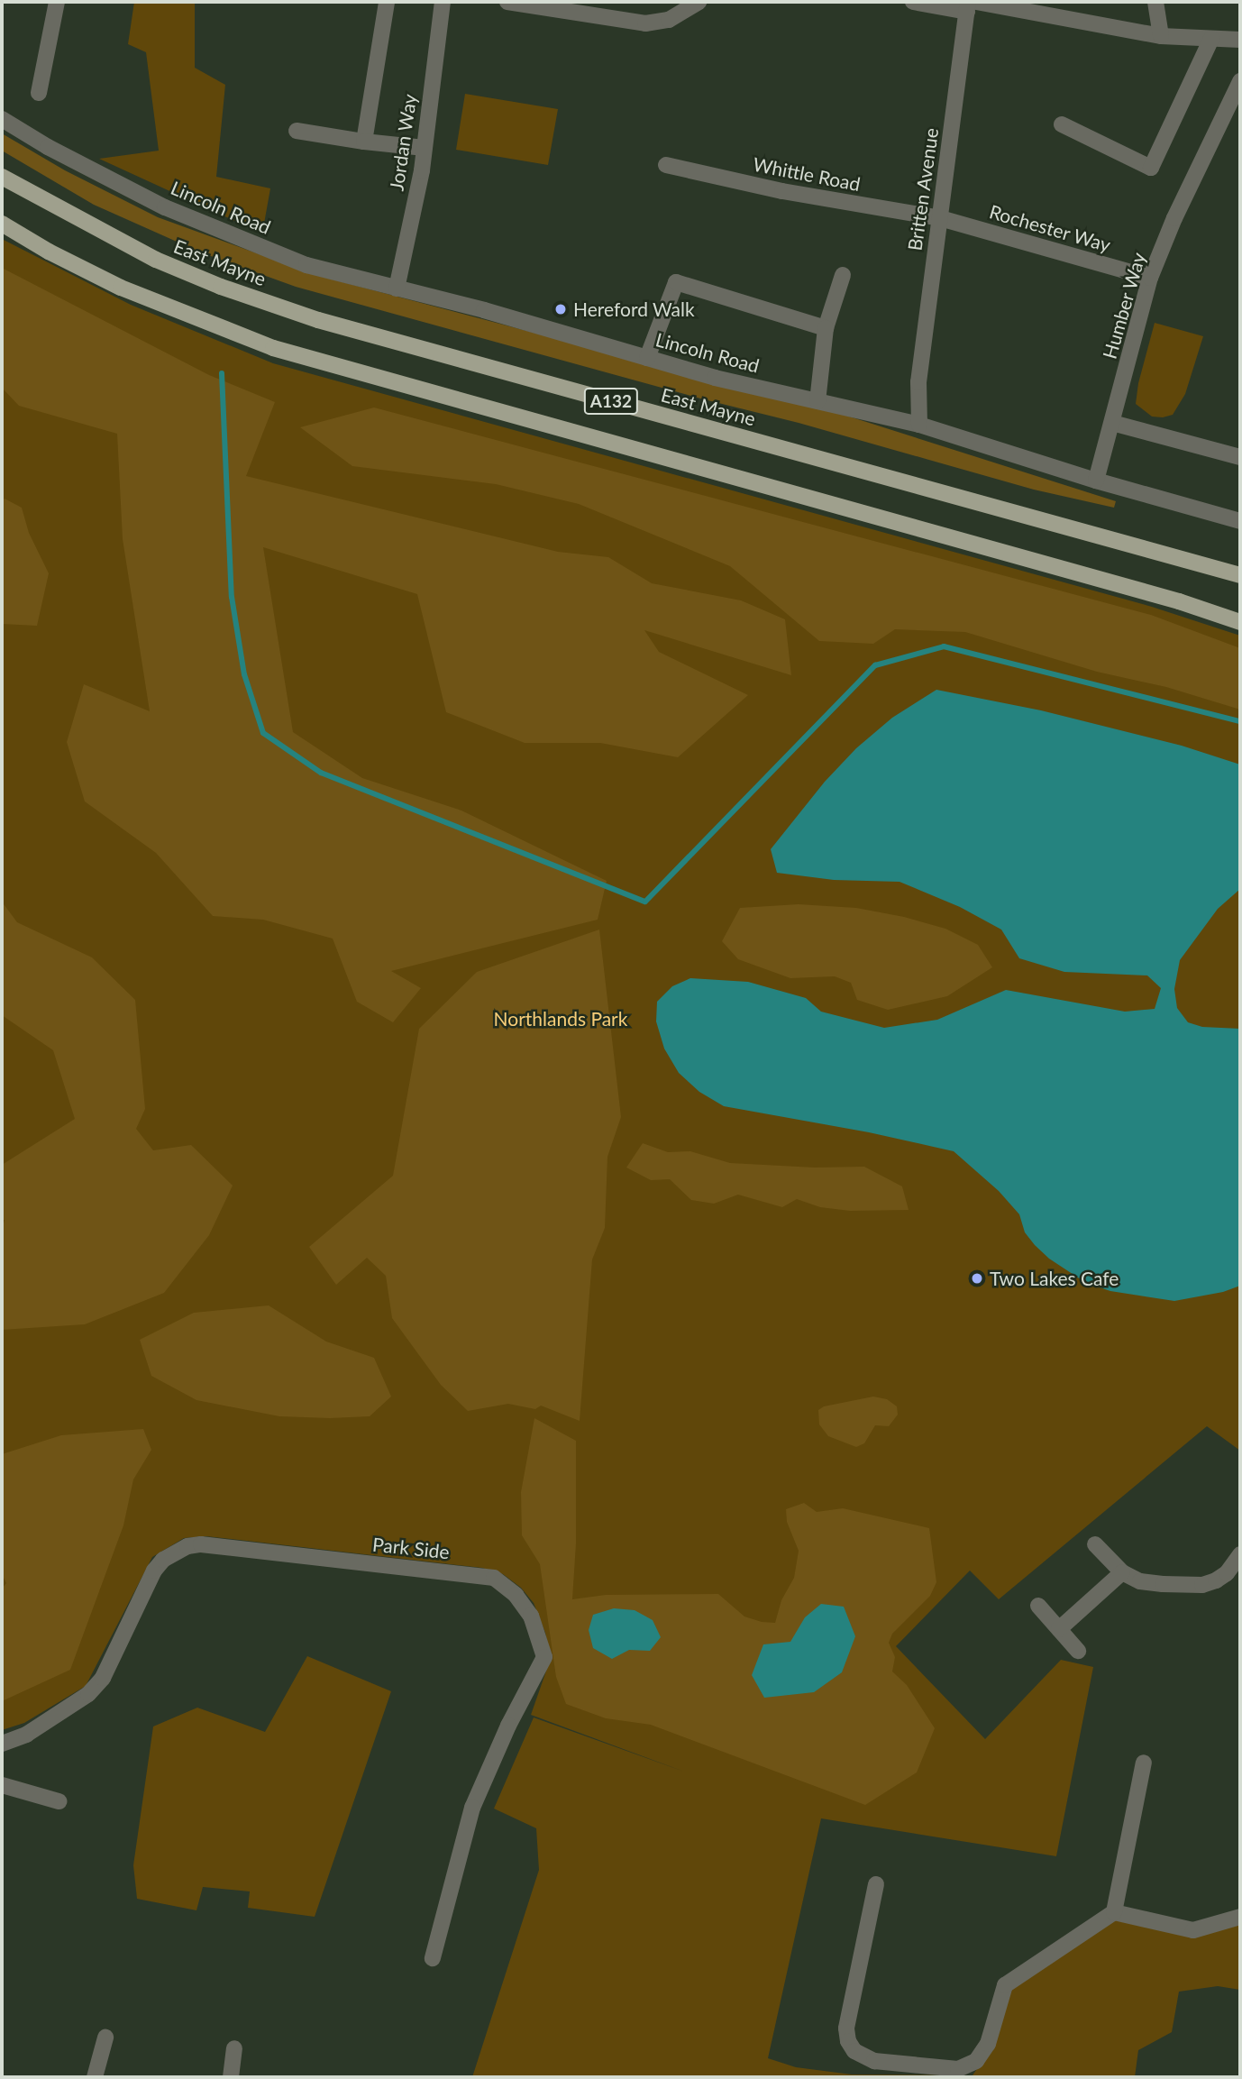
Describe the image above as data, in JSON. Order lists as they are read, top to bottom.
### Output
{
  "streets": {
    "main road": ["East Mayne", "A132"],
    "street": [
      "Jordan Way",
      "Whittle Road",
      "Britten Avenue",
      "Lincoln Road",
      "Rochester Way",
      "Humber Way",
      "Park Side"
    ]
  },
  "crossings": [
    ["Jordan Way", "Lincoln Road"],
    ["Whittle Road", "Britten Avenue"],
    ["Whittle Road", "Rochester Way"],
    ["Britten Avenue", "Lincoln Road"],
    ["Britten Avenue", "Rochester Way"],
    ["Lincoln Road", "Humber Way"],
    ["Rochester Way", "Humber Way"]
  ],
  "parks": ["Northlands Park"],
  "places": ["Hereford Walk", "Two Lakes Cafe"]
}
